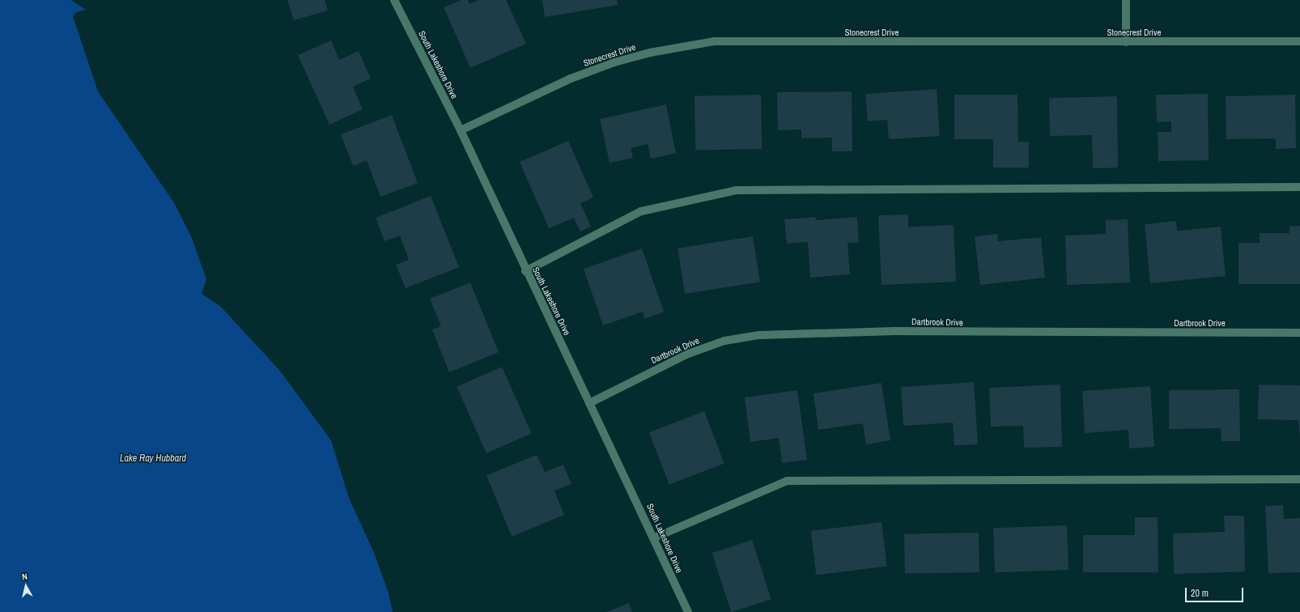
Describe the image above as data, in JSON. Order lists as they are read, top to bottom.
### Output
{
  "streets": {
    "street": ["Stonecrest Drive", "South Lakeshore Drive", "Dartbrook Drive"]
  },
  "crossings": [
    ["Stonecrest Drive", "South Lakeshore Drive"],
    ["South Lakeshore Drive", "Dartbrook Drive"]
  ],
  "water": ["Lake Ray Hubbard"],
  "scale_bar": "20 m",
  "north": "top"
}
